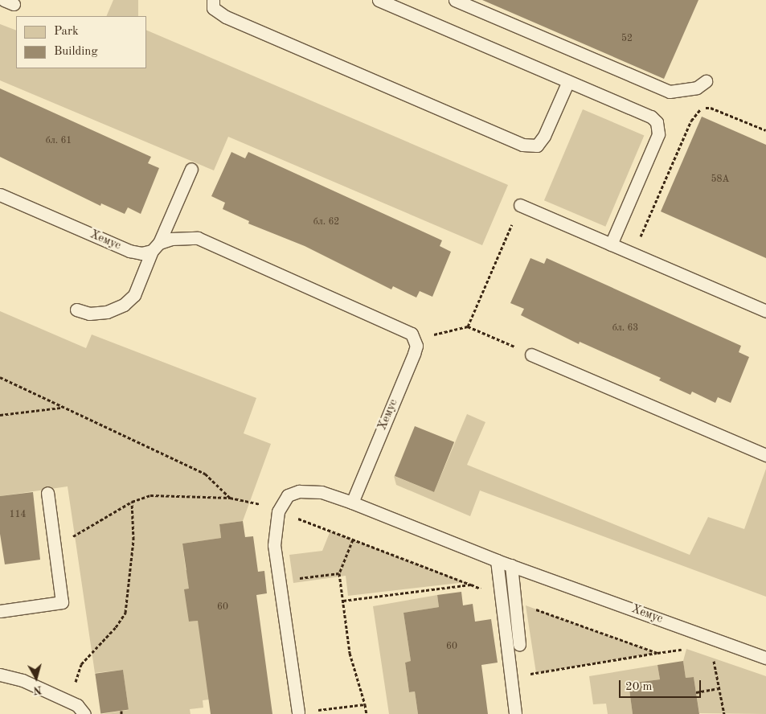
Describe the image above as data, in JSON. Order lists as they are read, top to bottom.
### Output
{
  "streets": {
    "lane": ["Хемус"]
  },
  "house_numbers": [
    "52",
    "бл. 61",
    "58A",
    "бл. 62",
    "бл. 63",
    "114",
    "60",
    "60"
  ],
  "legend": ["Park", "Building"],
  "scale_bar": "20 m",
  "north": "bottom"
}
